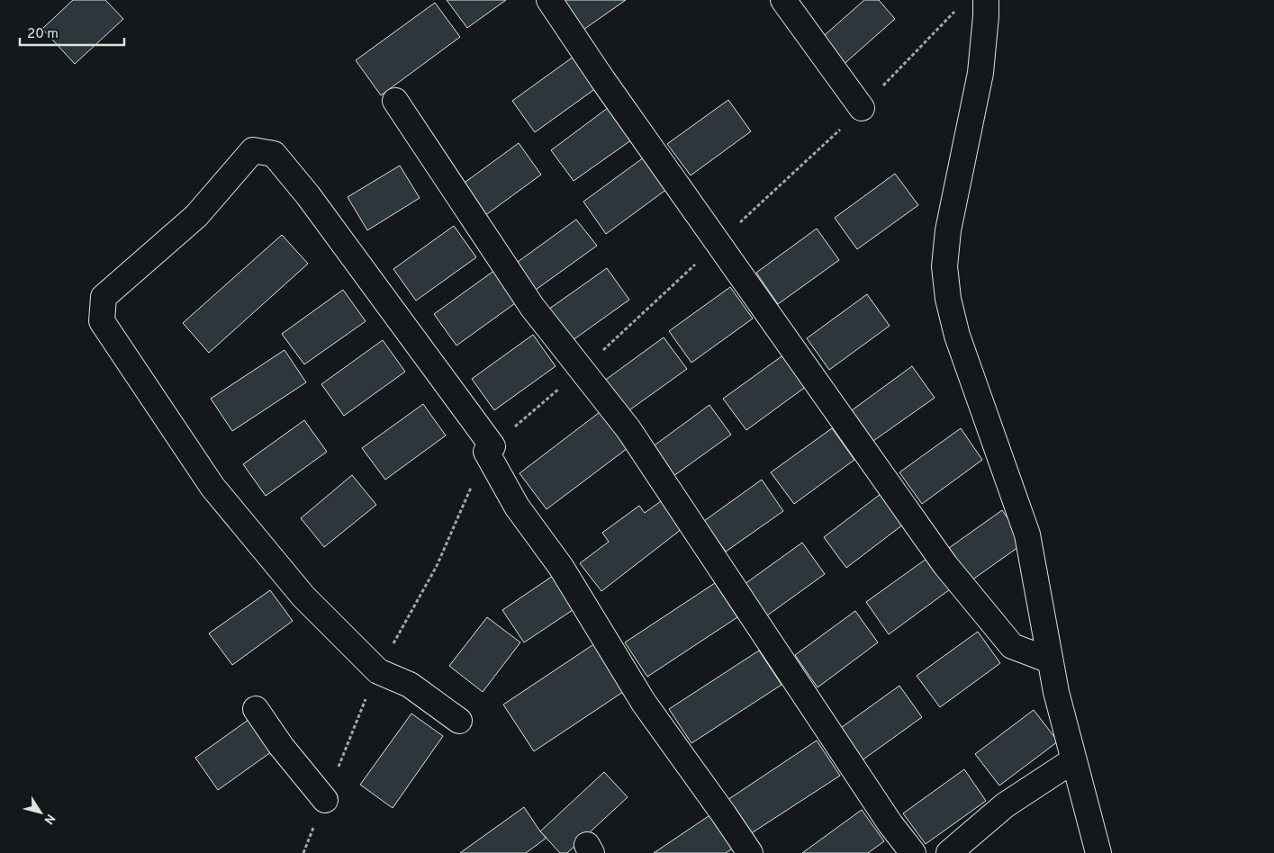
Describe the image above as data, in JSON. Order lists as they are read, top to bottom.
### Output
{
  "scale_bar": "20 m",
  "north": "bottom right"
}
